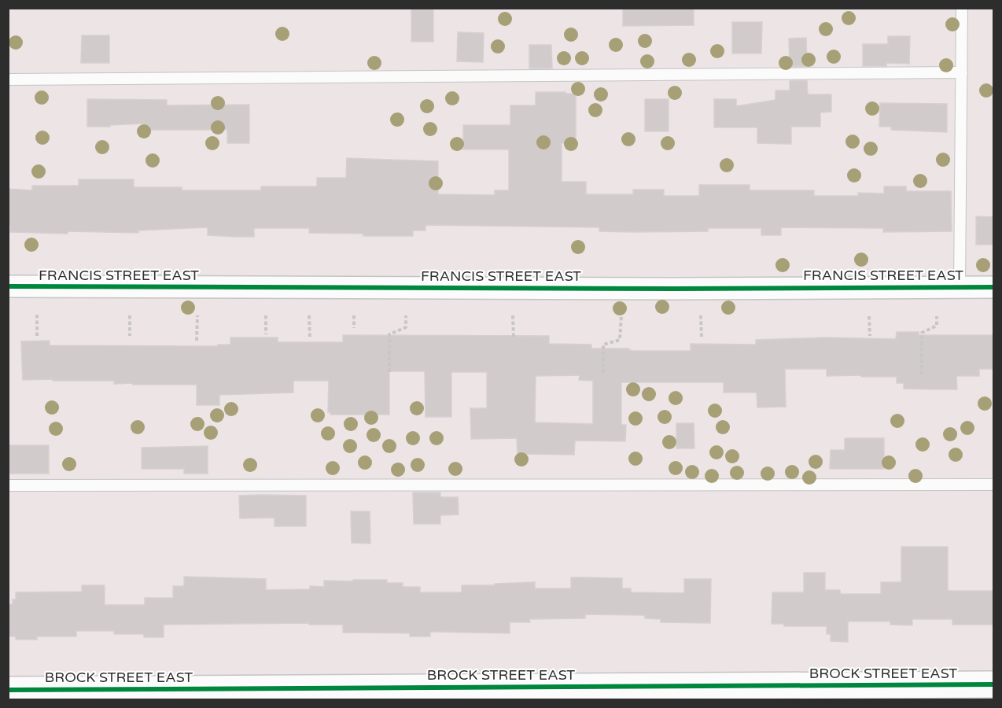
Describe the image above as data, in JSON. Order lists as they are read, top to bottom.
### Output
{
  "streets": {
    "street": ["FRANCIS STREET EAST", "BROCK STREET EAST"]
  }
}
